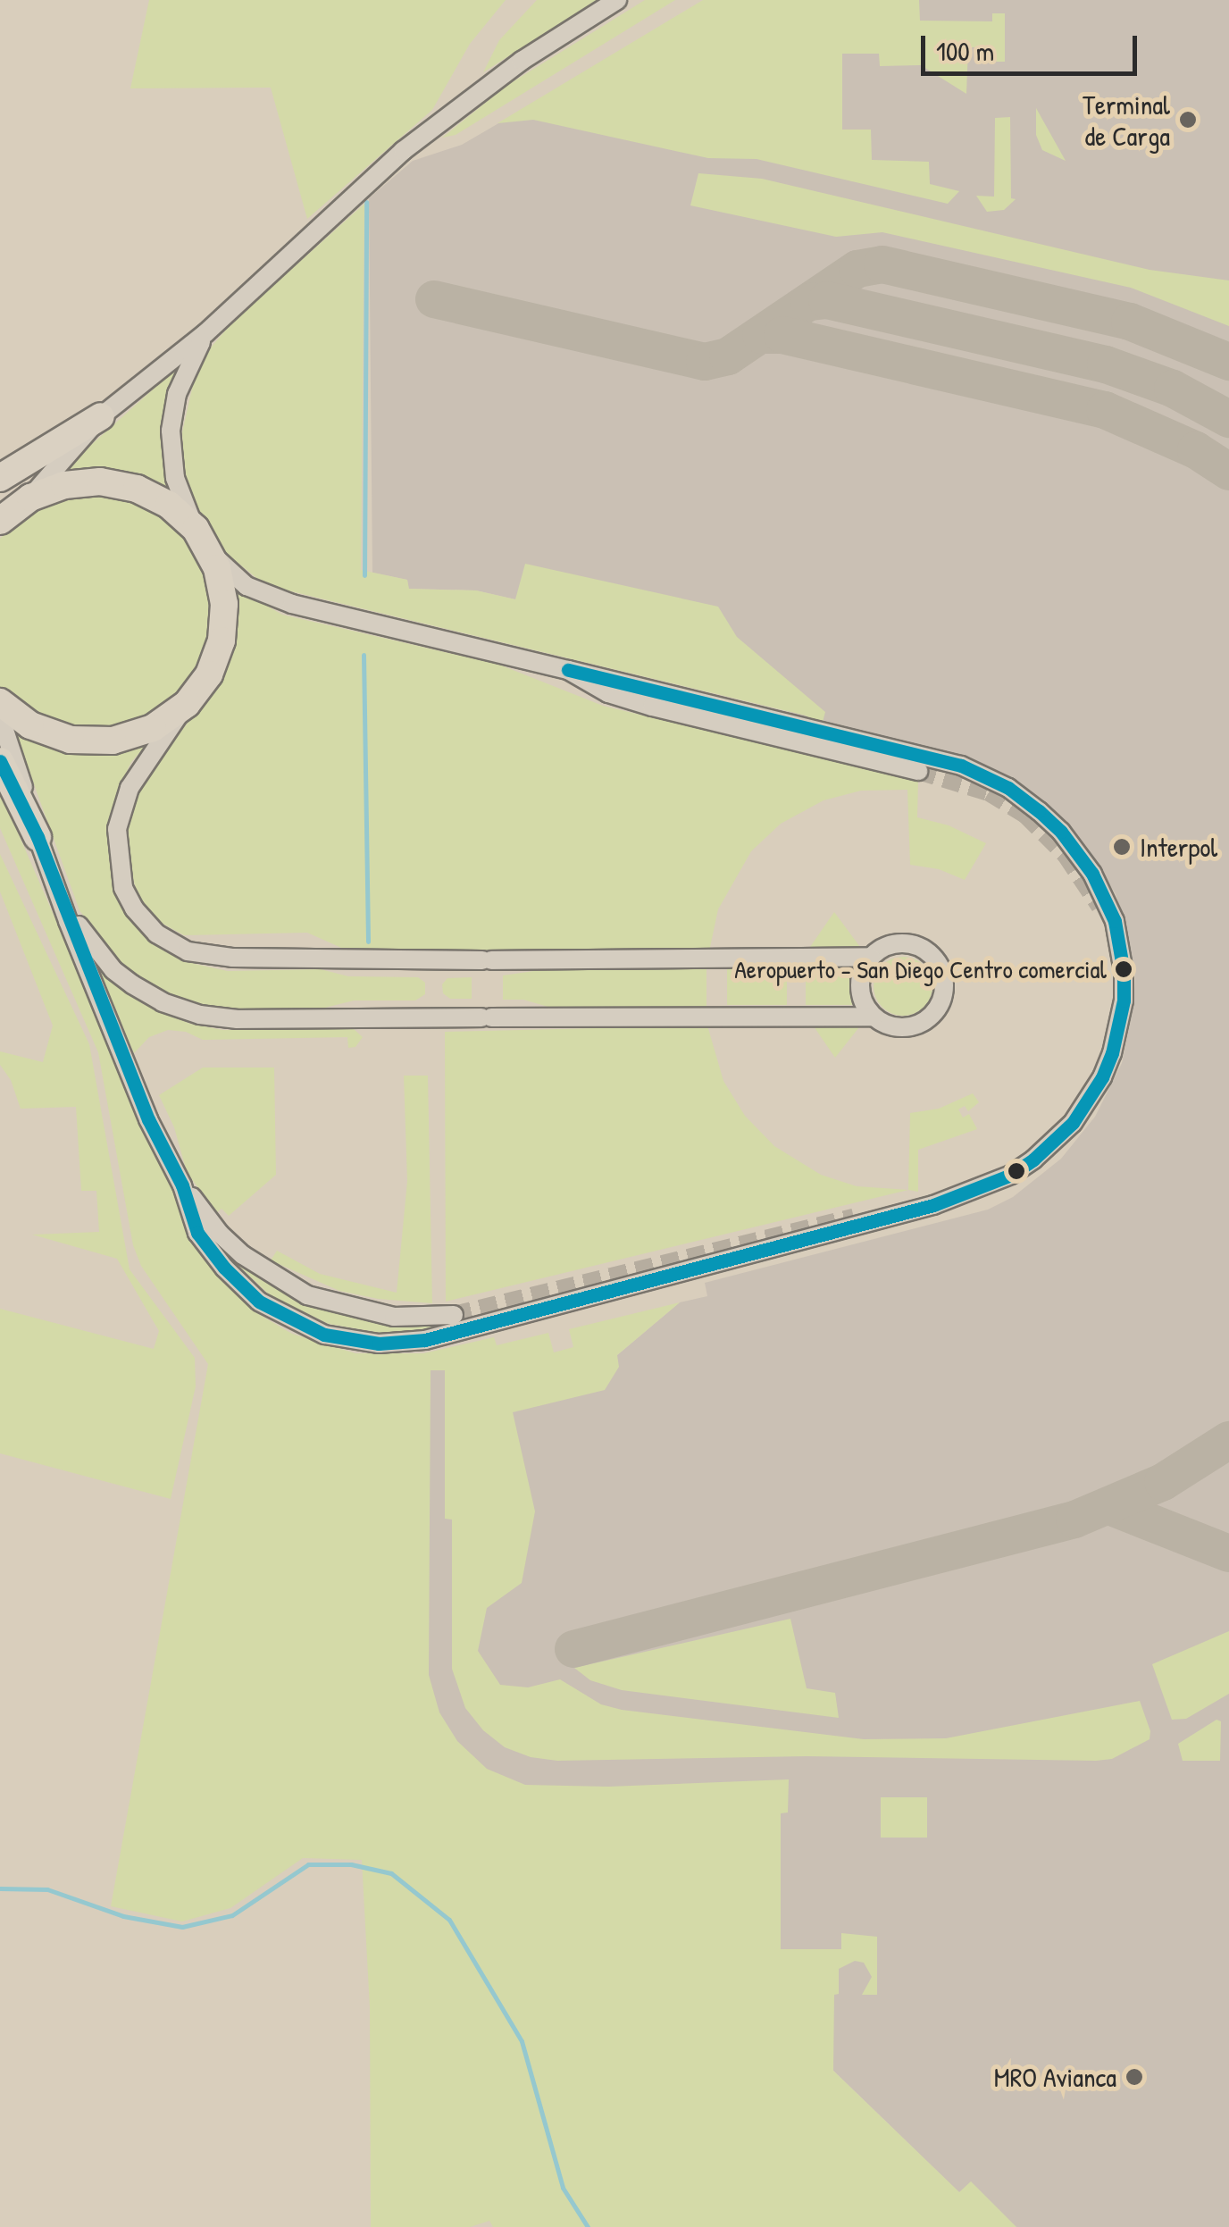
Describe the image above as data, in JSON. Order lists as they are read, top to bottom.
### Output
{
  "places": [
    "Terminal de Carga",
    "Interpol",
    "Aeropuerto - San Diego Centro comercial",
    "MRO Avianca"
  ],
  "scale_bar": "100 m"
}
